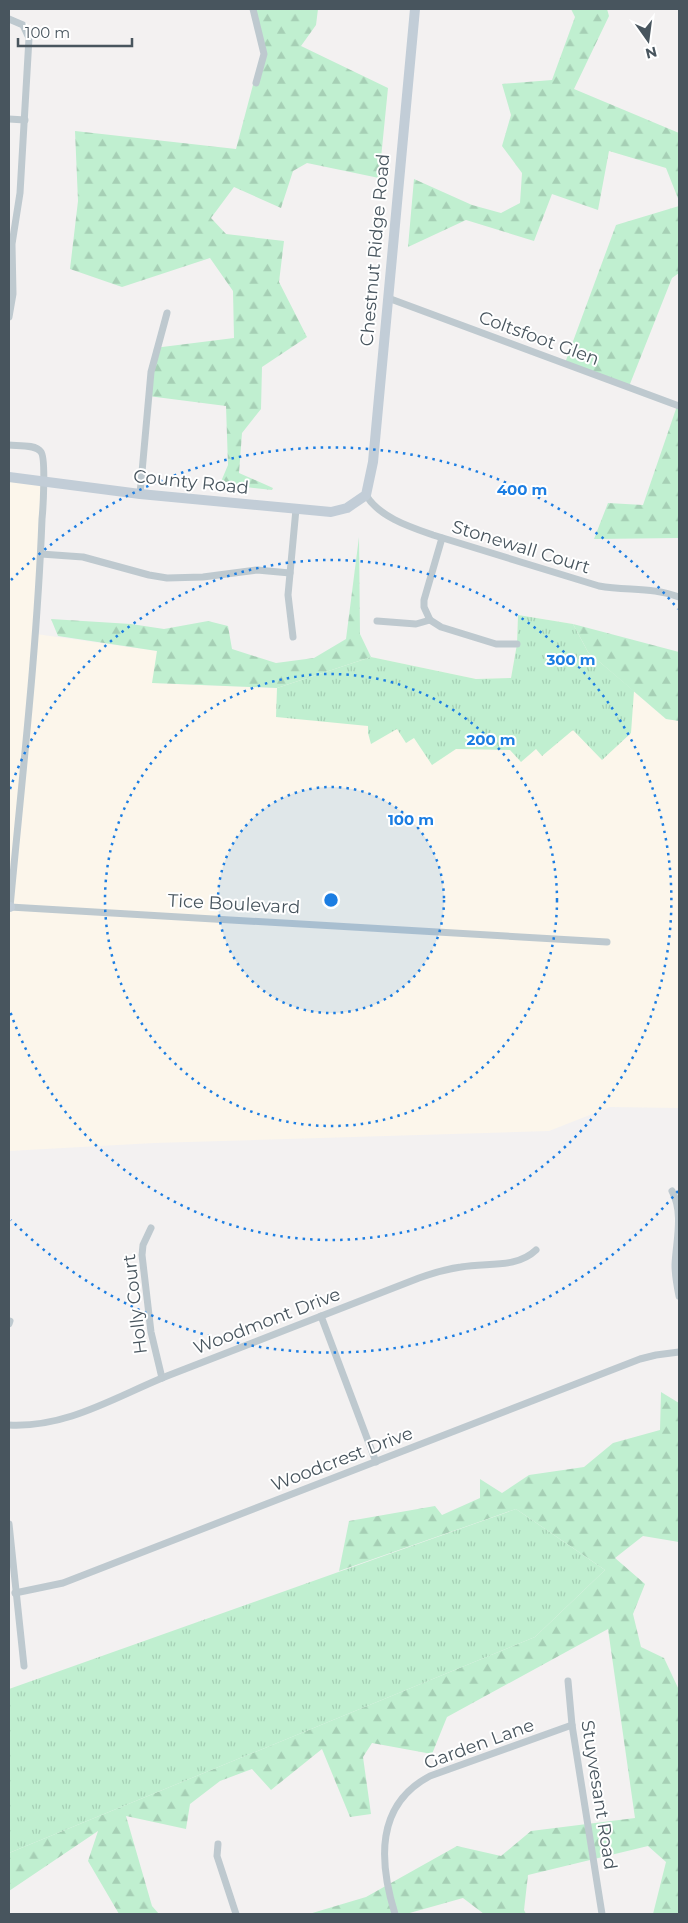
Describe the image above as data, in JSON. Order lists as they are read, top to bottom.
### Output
{
  "streets": {
    "main road": ["Chestnut Ridge Road", "County Road"],
    "street": [
      "Coltsfoot Glen",
      "Stonewall Court",
      "Tice Boulevard",
      "Holly Court",
      "Woodmont Drive",
      "Woodcrest Drive",
      "Garden Lane",
      "Stuyvesant Road"
    ]
  },
  "crossings": [
    ["Chestnut Ridge Road", "Coltsfoot Glen"],
    ["Chestnut Ridge Road", "County Road"],
    ["Chestnut Ridge Road", "Stonewall Court"],
    ["County Road", "Stonewall Court"],
    ["Holly Court", "Woodmont Drive"],
    ["Garden Lane", "Stuyvesant Road"]
  ],
  "scale_bar": "100 m",
  "north": "bottom",
  "rings": [
    "400 m",
    "300 m",
    "200 m",
    "100 m"
  ]
}
